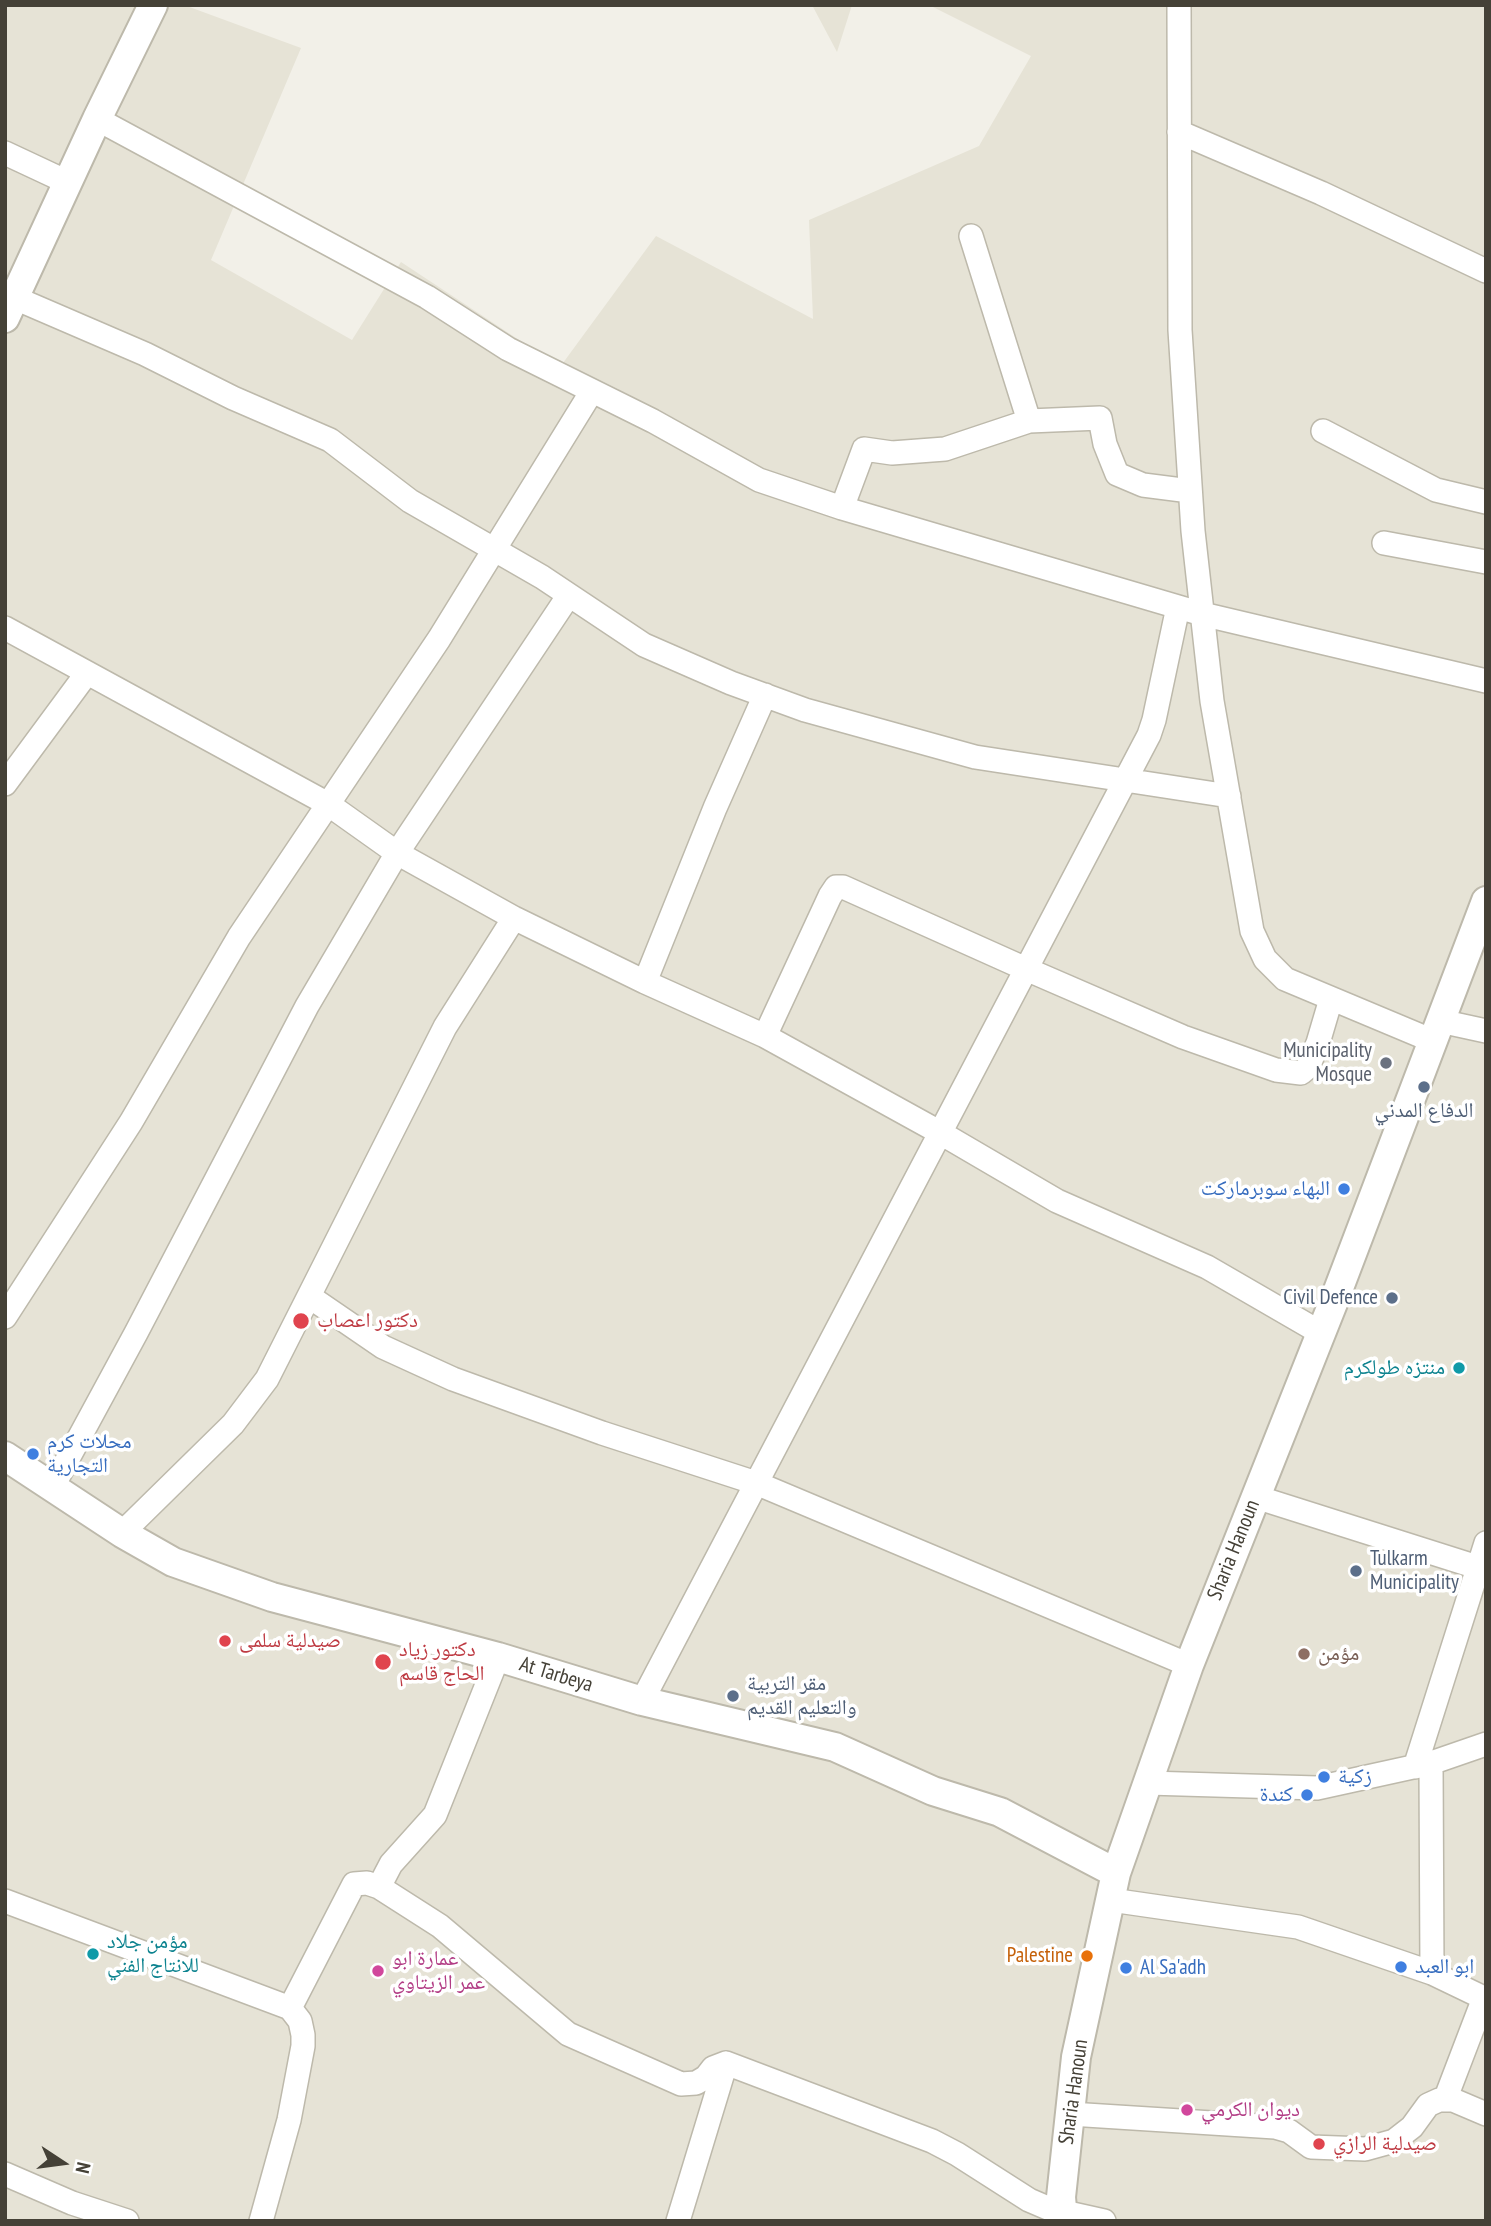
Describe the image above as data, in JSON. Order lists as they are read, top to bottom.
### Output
{
  "streets": {
    "street": ["Sharia Hanoun", "At Tarbeya"]
  },
  "crossings": [
    ["Sharia Hanoun", "At Tarbeya"]
  ],
  "places": [
    "Municipality Mosque",
    "الدفاع المدني",
    "البهاء سوبرماركت",
    "Civil Defence",
    "دكتور اعصاب",
    "منتزه طولكرم",
    "محلات كرم التجارية",
    "Tulkarm Municipality",
    "صيدلية سلمى",
    "مؤمن",
    "دكتور زياد الحاج قاسم",
    "مقر التربية والتعليم القديم",
    "زكية",
    "كندة",
    "مؤمن جلاد للانتاج الفني",
    "Palestine",
    "ابو العبد",
    "Al Sa'adh",
    "عمارة ابو عمر الزيتاوي",
    "ديوان الكرمي",
    "صيدلية الرازي"
  ],
  "north": "right"
}
